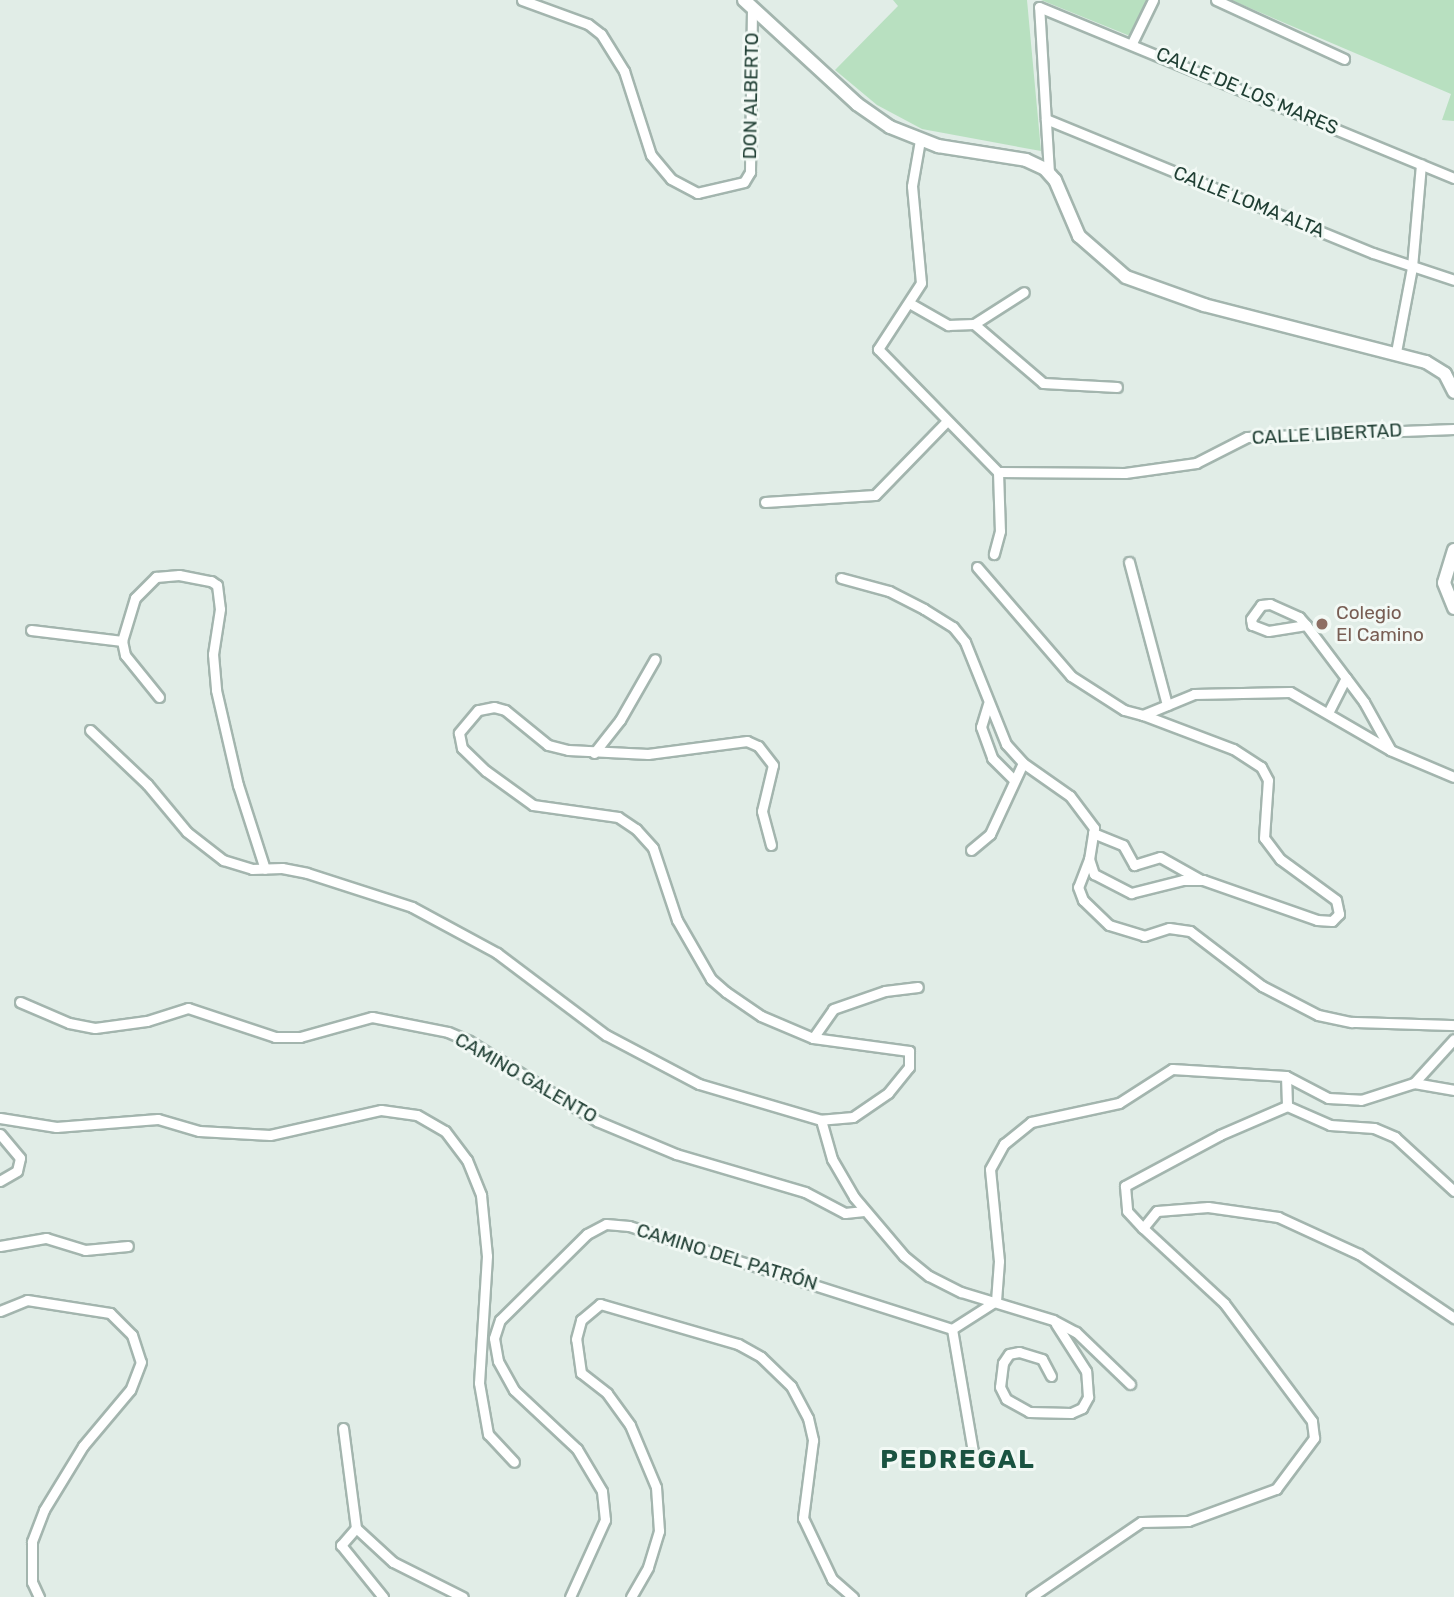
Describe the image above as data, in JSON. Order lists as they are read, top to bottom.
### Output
{
  "streets": {
    "street": [
      "CALLE DE LOS MARES",
      "DON ALBERTO",
      "CALLE LOMA ALTA",
      "CALLE LIBERTAD",
      "CAMINO GALENTO",
      "CAMINO DEL PATRÓN"
    ]
  },
  "crossings": [
    ["CALLE DE LOS MARES", "CALLE LOMA ALTA"]
  ],
  "districts": ["PEDREGAL"],
  "places": ["Colegio El Camino"]
}
